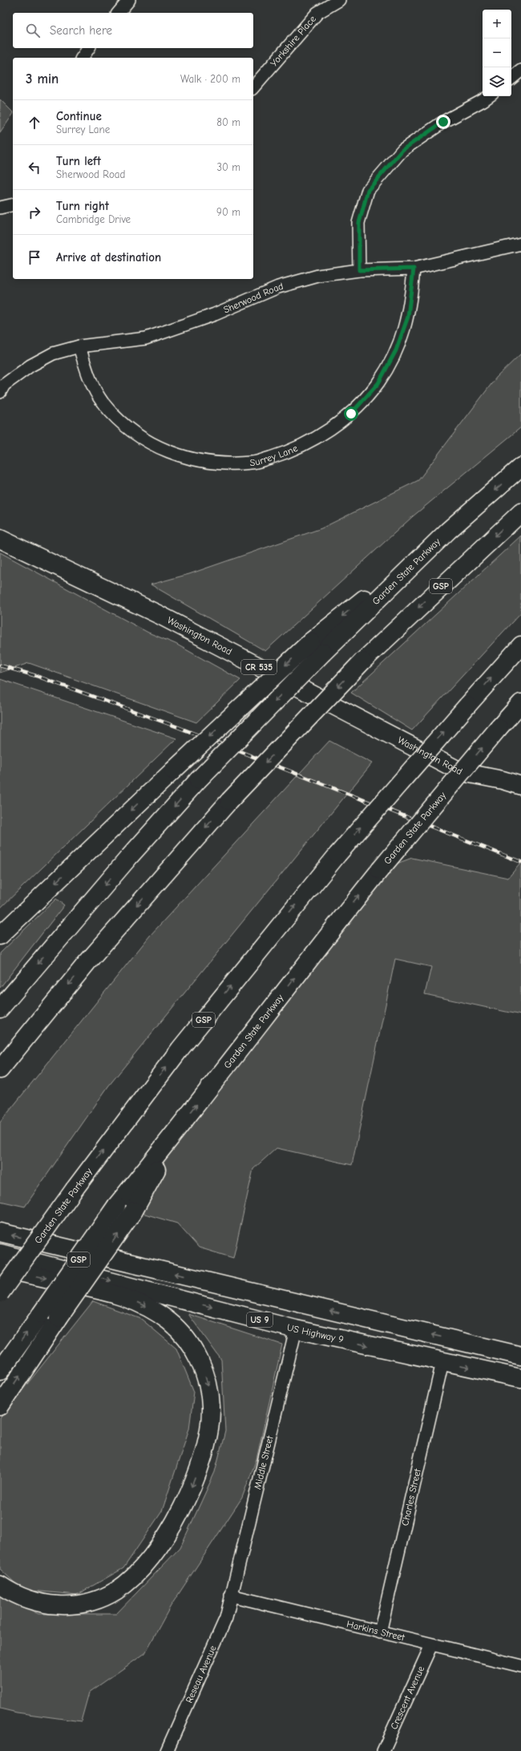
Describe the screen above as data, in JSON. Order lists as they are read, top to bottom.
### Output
{
  "streets": {
    "main road": [
      "Garden State Parkway",
      "GSP",
      "Washington Road",
      "CR 535",
      "US 9",
      "US Highway 9"
    ],
    "street": [
      "Yorkshire Place",
      "Sherwood Road",
      "Surrey Lane",
      "Middle Street",
      "Charles Street",
      "Harkins Street",
      "Reseau Avenue",
      "Crescent Avenue"
    ]
  },
  "crossings": [
    ["Sherwood Road", "Surrey Lane"],
    ["US Highway 9", "Middle Street"],
    ["US Highway 9", "Charles Street"],
    ["Middle Street", "Harkins Street"],
    ["Middle Street", "Reseau Avenue"],
    ["Charles Street", "Harkins Street"],
    ["Harkins Street", "Reseau Avenue"],
    ["Harkins Street", "Crescent Avenue"]
  ],
  "page": {
    "map_buttons": ["+", "−"],
    "search": "Search here",
    "heading": ["3 min", "Walk · 200 m"],
    "list": [
      ["Continue", "Surrey Lane", "80 m"],
      ["Turn left", "Sherwood Road", "30 m"],
      ["Turn right", "Cambridge Drive", "90 m"],
      "Arrive at destination"
    ]
  }
}
